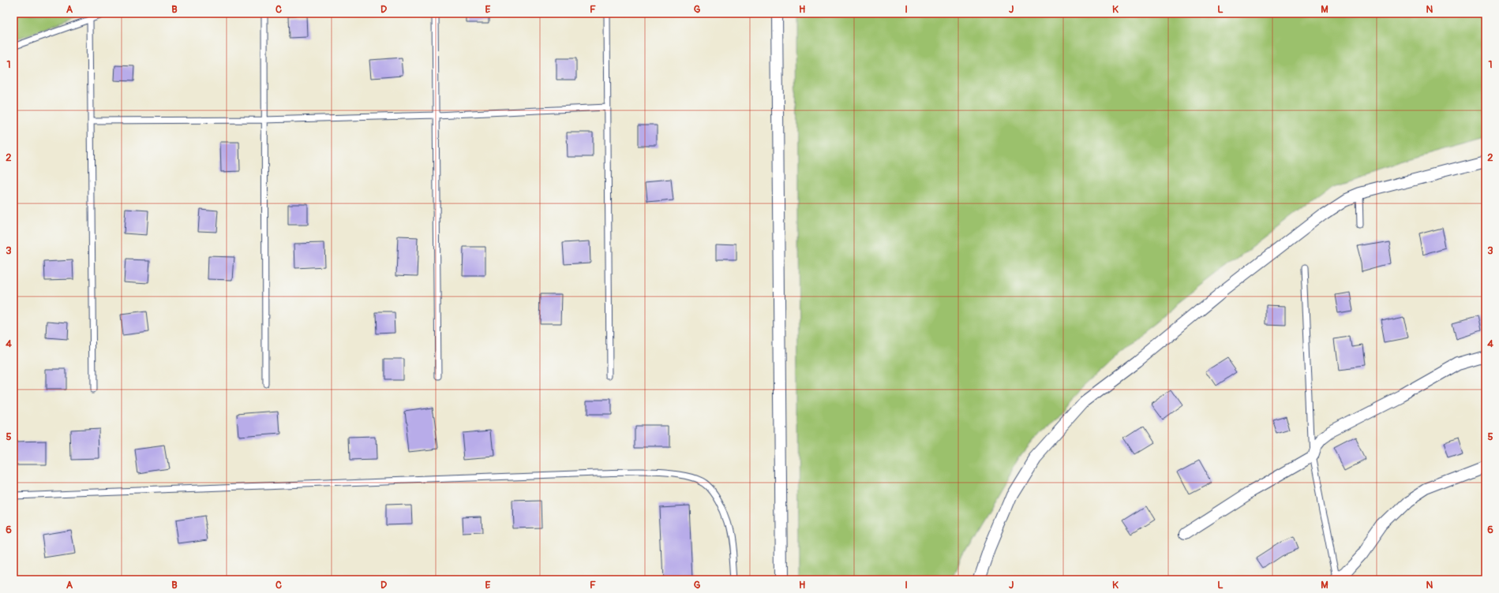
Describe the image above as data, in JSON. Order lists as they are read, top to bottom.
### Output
{
  "grid": {
    "columns": [
      "A",
      "B",
      "C",
      "D",
      "E",
      "F",
      "G",
      "H",
      "I",
      "J",
      "K",
      "L",
      "M",
      "N"
    ],
    "rows": [
      "1",
      "2",
      "3",
      "4",
      "5",
      "6"
    ]
  }
}
